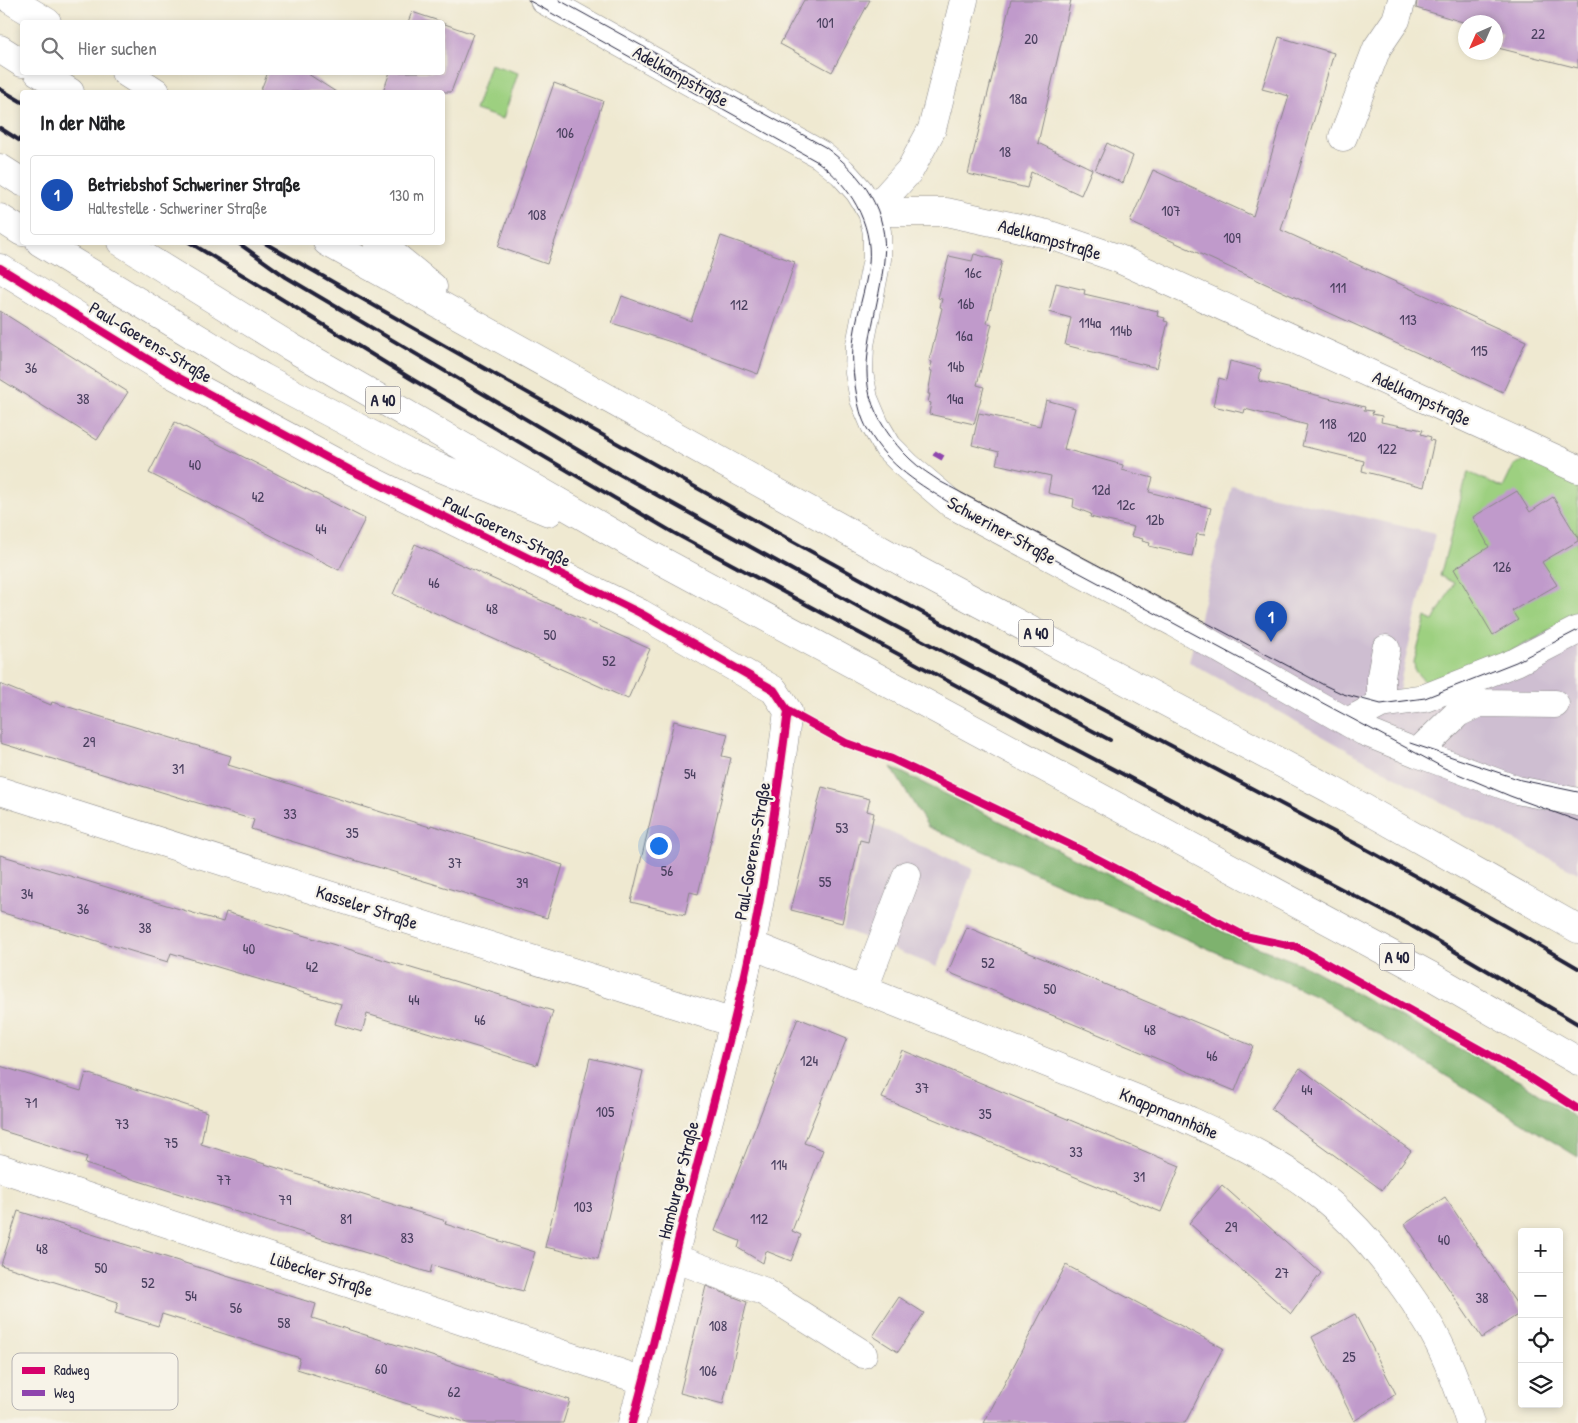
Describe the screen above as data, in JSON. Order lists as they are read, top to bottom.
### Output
{
  "streets": {
    "main road": [
      "Adelkampstraße",
      "Paul-Goerens-Straße",
      "A 40",
      "Schweriner Straße",
      "Kasseler Straße",
      "Knappmannhöhe",
      "Hamburger Straße",
      "Lübecker Straße"
    ]
  },
  "crossings": [
    ["Adelkampstraße", "Schweriner Straße"],
    ["Paul-Goerens-Straße", "Knappmannhöhe"],
    ["Paul-Goerens-Straße", "Hamburger Straße"],
    ["Kasseler Straße", "Hamburger Straße"],
    ["Knappmannhöhe", "Hamburger Straße"],
    ["Hamburger Straße", "Lübecker Straße"]
  ],
  "house_numbers": [
    "101",
    "22",
    "20",
    "18a",
    "106",
    "18",
    "107",
    "108",
    "109",
    "16c",
    "111",
    "16b",
    "112",
    "113",
    "114a",
    "114b",
    "16a",
    "115",
    "14b",
    "36",
    "38",
    "14a",
    "118",
    "120",
    "122",
    "40",
    "12d",
    "42",
    "12c",
    "12b",
    "44",
    "126",
    "46",
    "48",
    "50",
    "52",
    "29",
    "31",
    "54",
    "33",
    "53",
    "35",
    "37",
    "56",
    "55",
    "39",
    "34",
    "36",
    "38",
    "40",
    "52",
    "42",
    "50",
    "44",
    "46",
    "48",
    "46",
    "124",
    "37",
    "44",
    "71",
    "105",
    "35",
    "73",
    "75",
    "33",
    "114",
    "31",
    "77",
    "79",
    "103",
    "81",
    "112",
    "29",
    "83",
    "40",
    "48",
    "50",
    "27",
    "52",
    "54",
    "38",
    "56",
    "58",
    "108",
    "25",
    "60",
    "106",
    "62"
  ],
  "legend": ["Radweg", "Weg"],
  "north": "bottom left",
  "page": {
    "search": "Hier suchen",
    "heading": "In der Nähe",
    "list": [
      {
        "mark": "1",
        "name": "Betriebshof Schweriner Straße",
        "note": "Haltestelle · Schweriner Straße",
        "value": "130 m"
      }
    ],
    "pins": "1",
    "map_buttons": ["+", "−"]
  }
}
